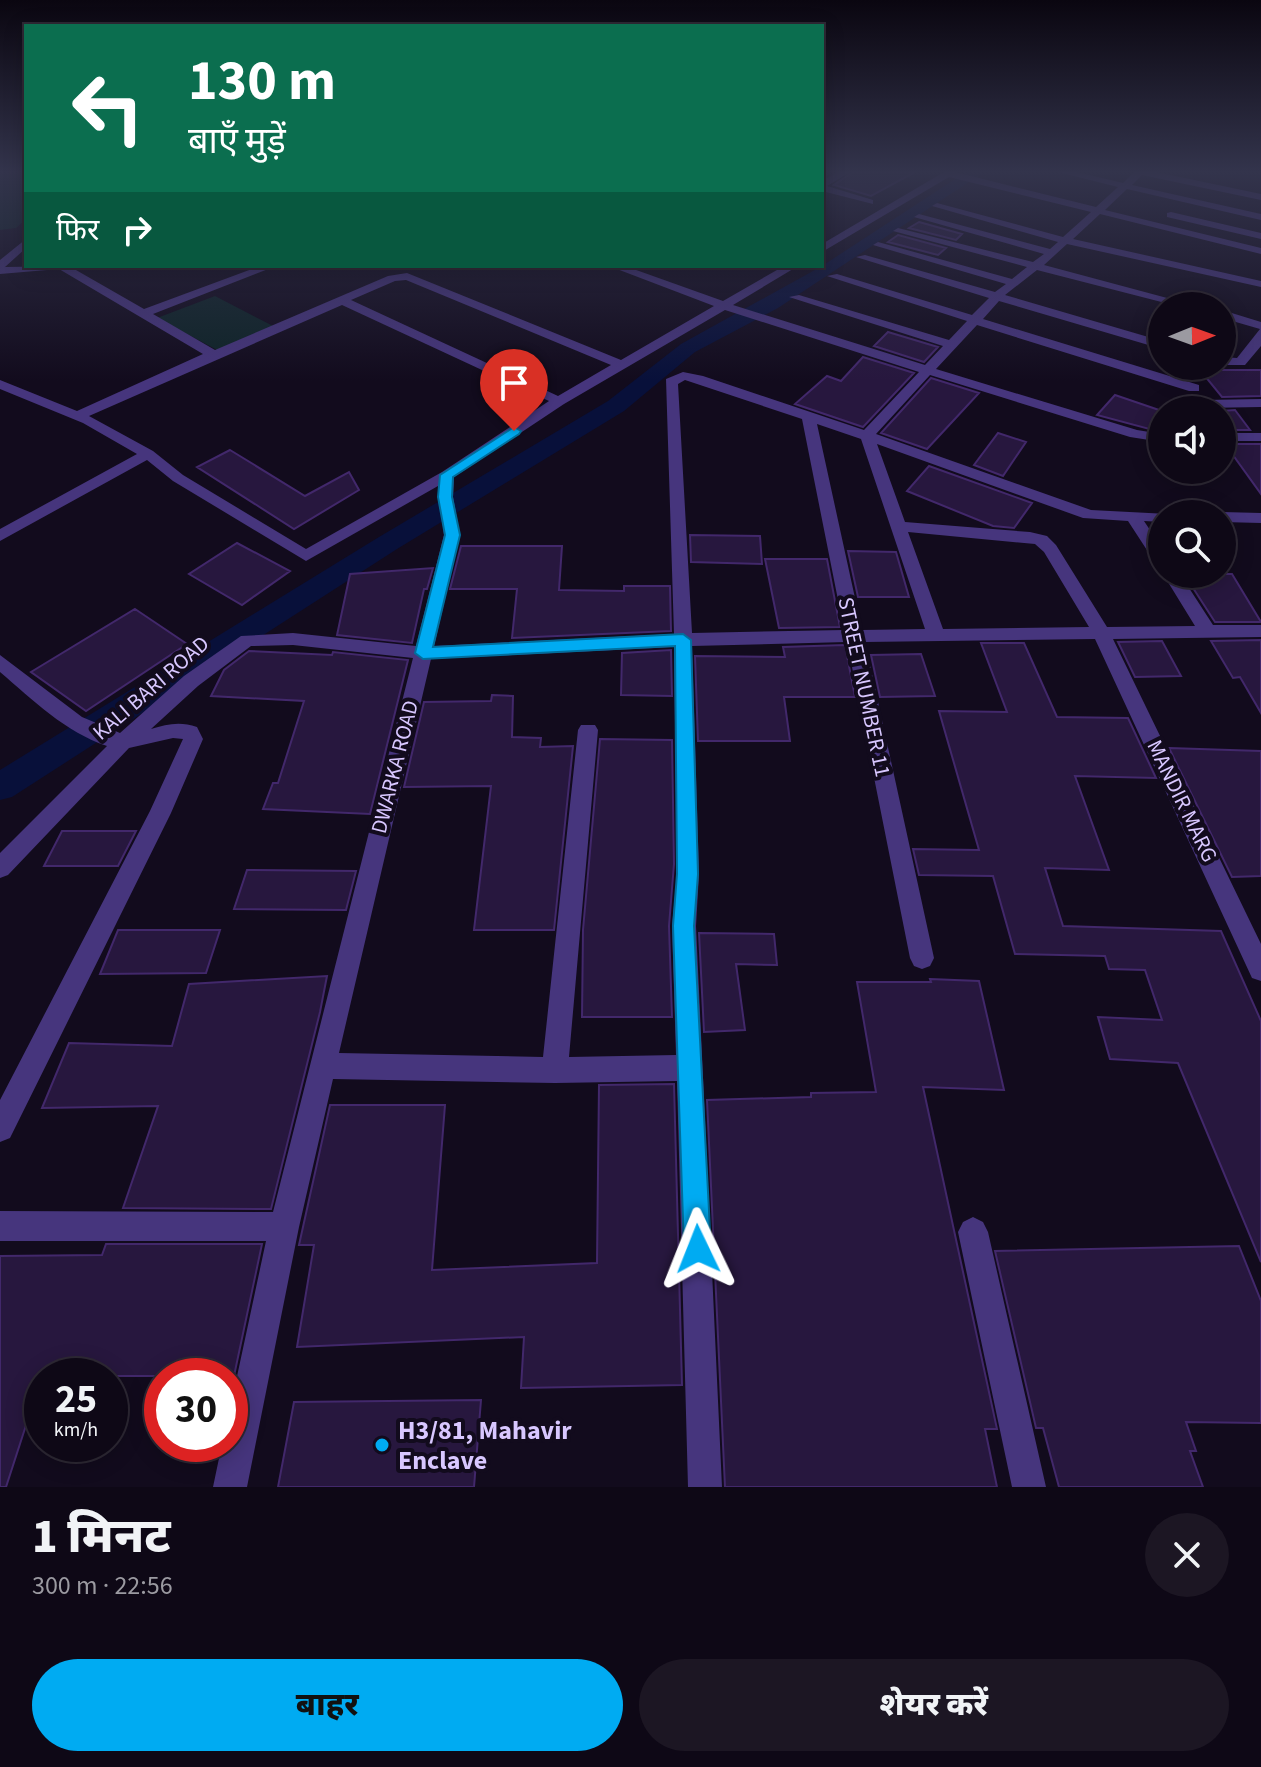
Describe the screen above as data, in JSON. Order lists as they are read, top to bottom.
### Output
{
  "streets": {
    "street": [
      "STREET NUMBER 11",
      "KALI BARI ROAD",
      "DWARKA ROAD",
      "MANDIR MARG"
    ]
  },
  "crossings": [
    ["STREET NUMBER 11", "KALI BARI ROAD"],
    ["KALI BARI ROAD", "DWARKA ROAD"],
    ["KALI BARI ROAD", "MANDIR MARG"]
  ],
  "places": ["H3/81, Mahavir Enclave"],
  "north": "right",
  "page": {
    "turn": ["130 m", "बाएँ मुड़ें"],
    "then": "फिर",
    "speed": "25 km/h",
    "limit": "30",
    "heading": ["1 मिनट", "300 m · 22:56"],
    "buttons": ["बाहर", "शेयर करें"]
  }
}
